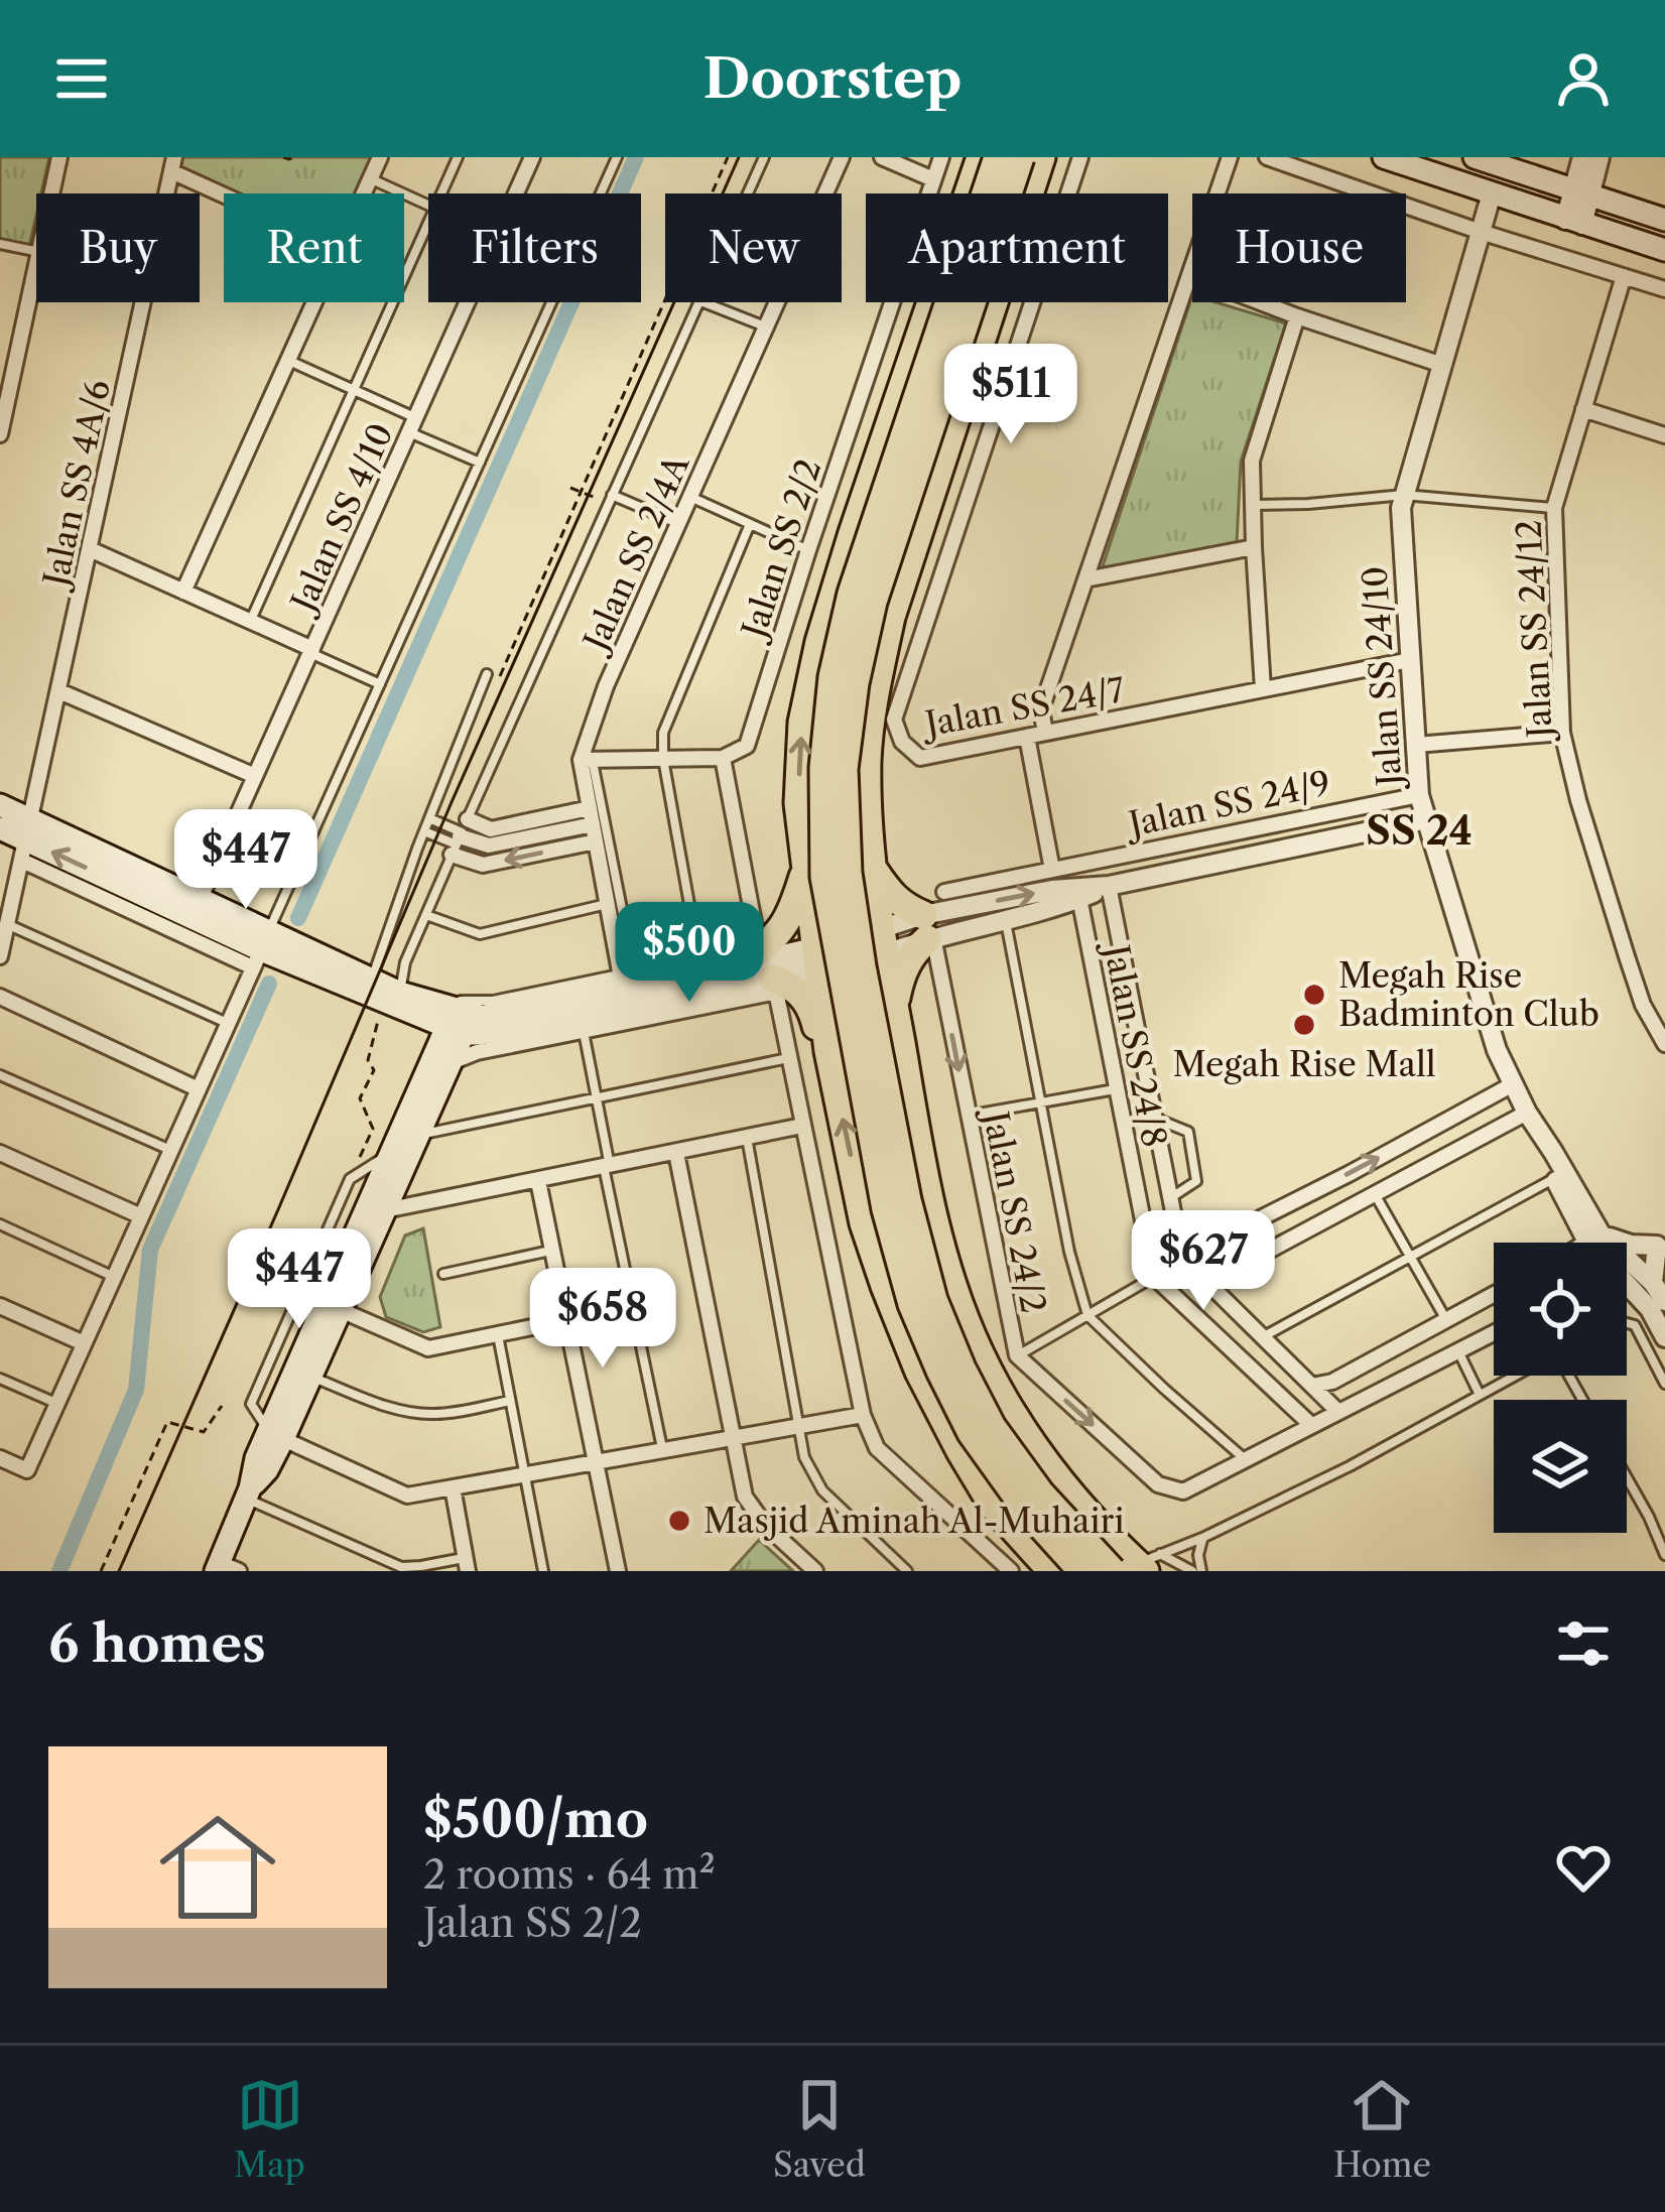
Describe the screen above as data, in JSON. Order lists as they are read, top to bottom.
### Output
{
  "streets": {
    "street": [
      "Jalan SS 4A/6",
      "Jalan SS 4/10",
      "Jalan SS 2/2",
      "Jalan SS 2/4A",
      "Jalan SS 24/12",
      "Jalan SS 24/10",
      "Jalan SS 24/7",
      "Jalan SS 24/9",
      "Jalan SS 24/8",
      "Jalan SS 24/2"
    ]
  },
  "crossings": [
    ["Jalan SS 24/10", "Jalan SS 24/7"],
    ["Jalan SS 24/10", "Jalan SS 24/9"],
    ["Jalan SS 24/9", "Jalan SS 24/8"],
    ["Jalan SS 24/9", "Jalan SS 24/2"]
  ],
  "one_way": ["Jalan SS 24/2"],
  "districts": ["SS 24"],
  "places": ["Megah Rise Badminton Club", "Megah Rise Mall", "Masjid Aminah Al-Muhairi"],
  "page": {
    "header": "Doorstep",
    "chip": [
      "Buy",
      "Rent",
      "Filters",
      "New",
      "Apartment",
      "House"
    ],
    "price": [
      "$511",
      "$447",
      "$500",
      "$627",
      "$447",
      "$658"
    ],
    "heading": "6 homes",
    "list": [
      {
        "name": "$500/mo",
        "note": "2 rooms · 64 m² · Jalan SS 2/2"
      }
    ],
    "tabs": ["Map", "Saved", "Home"]
  }
}
